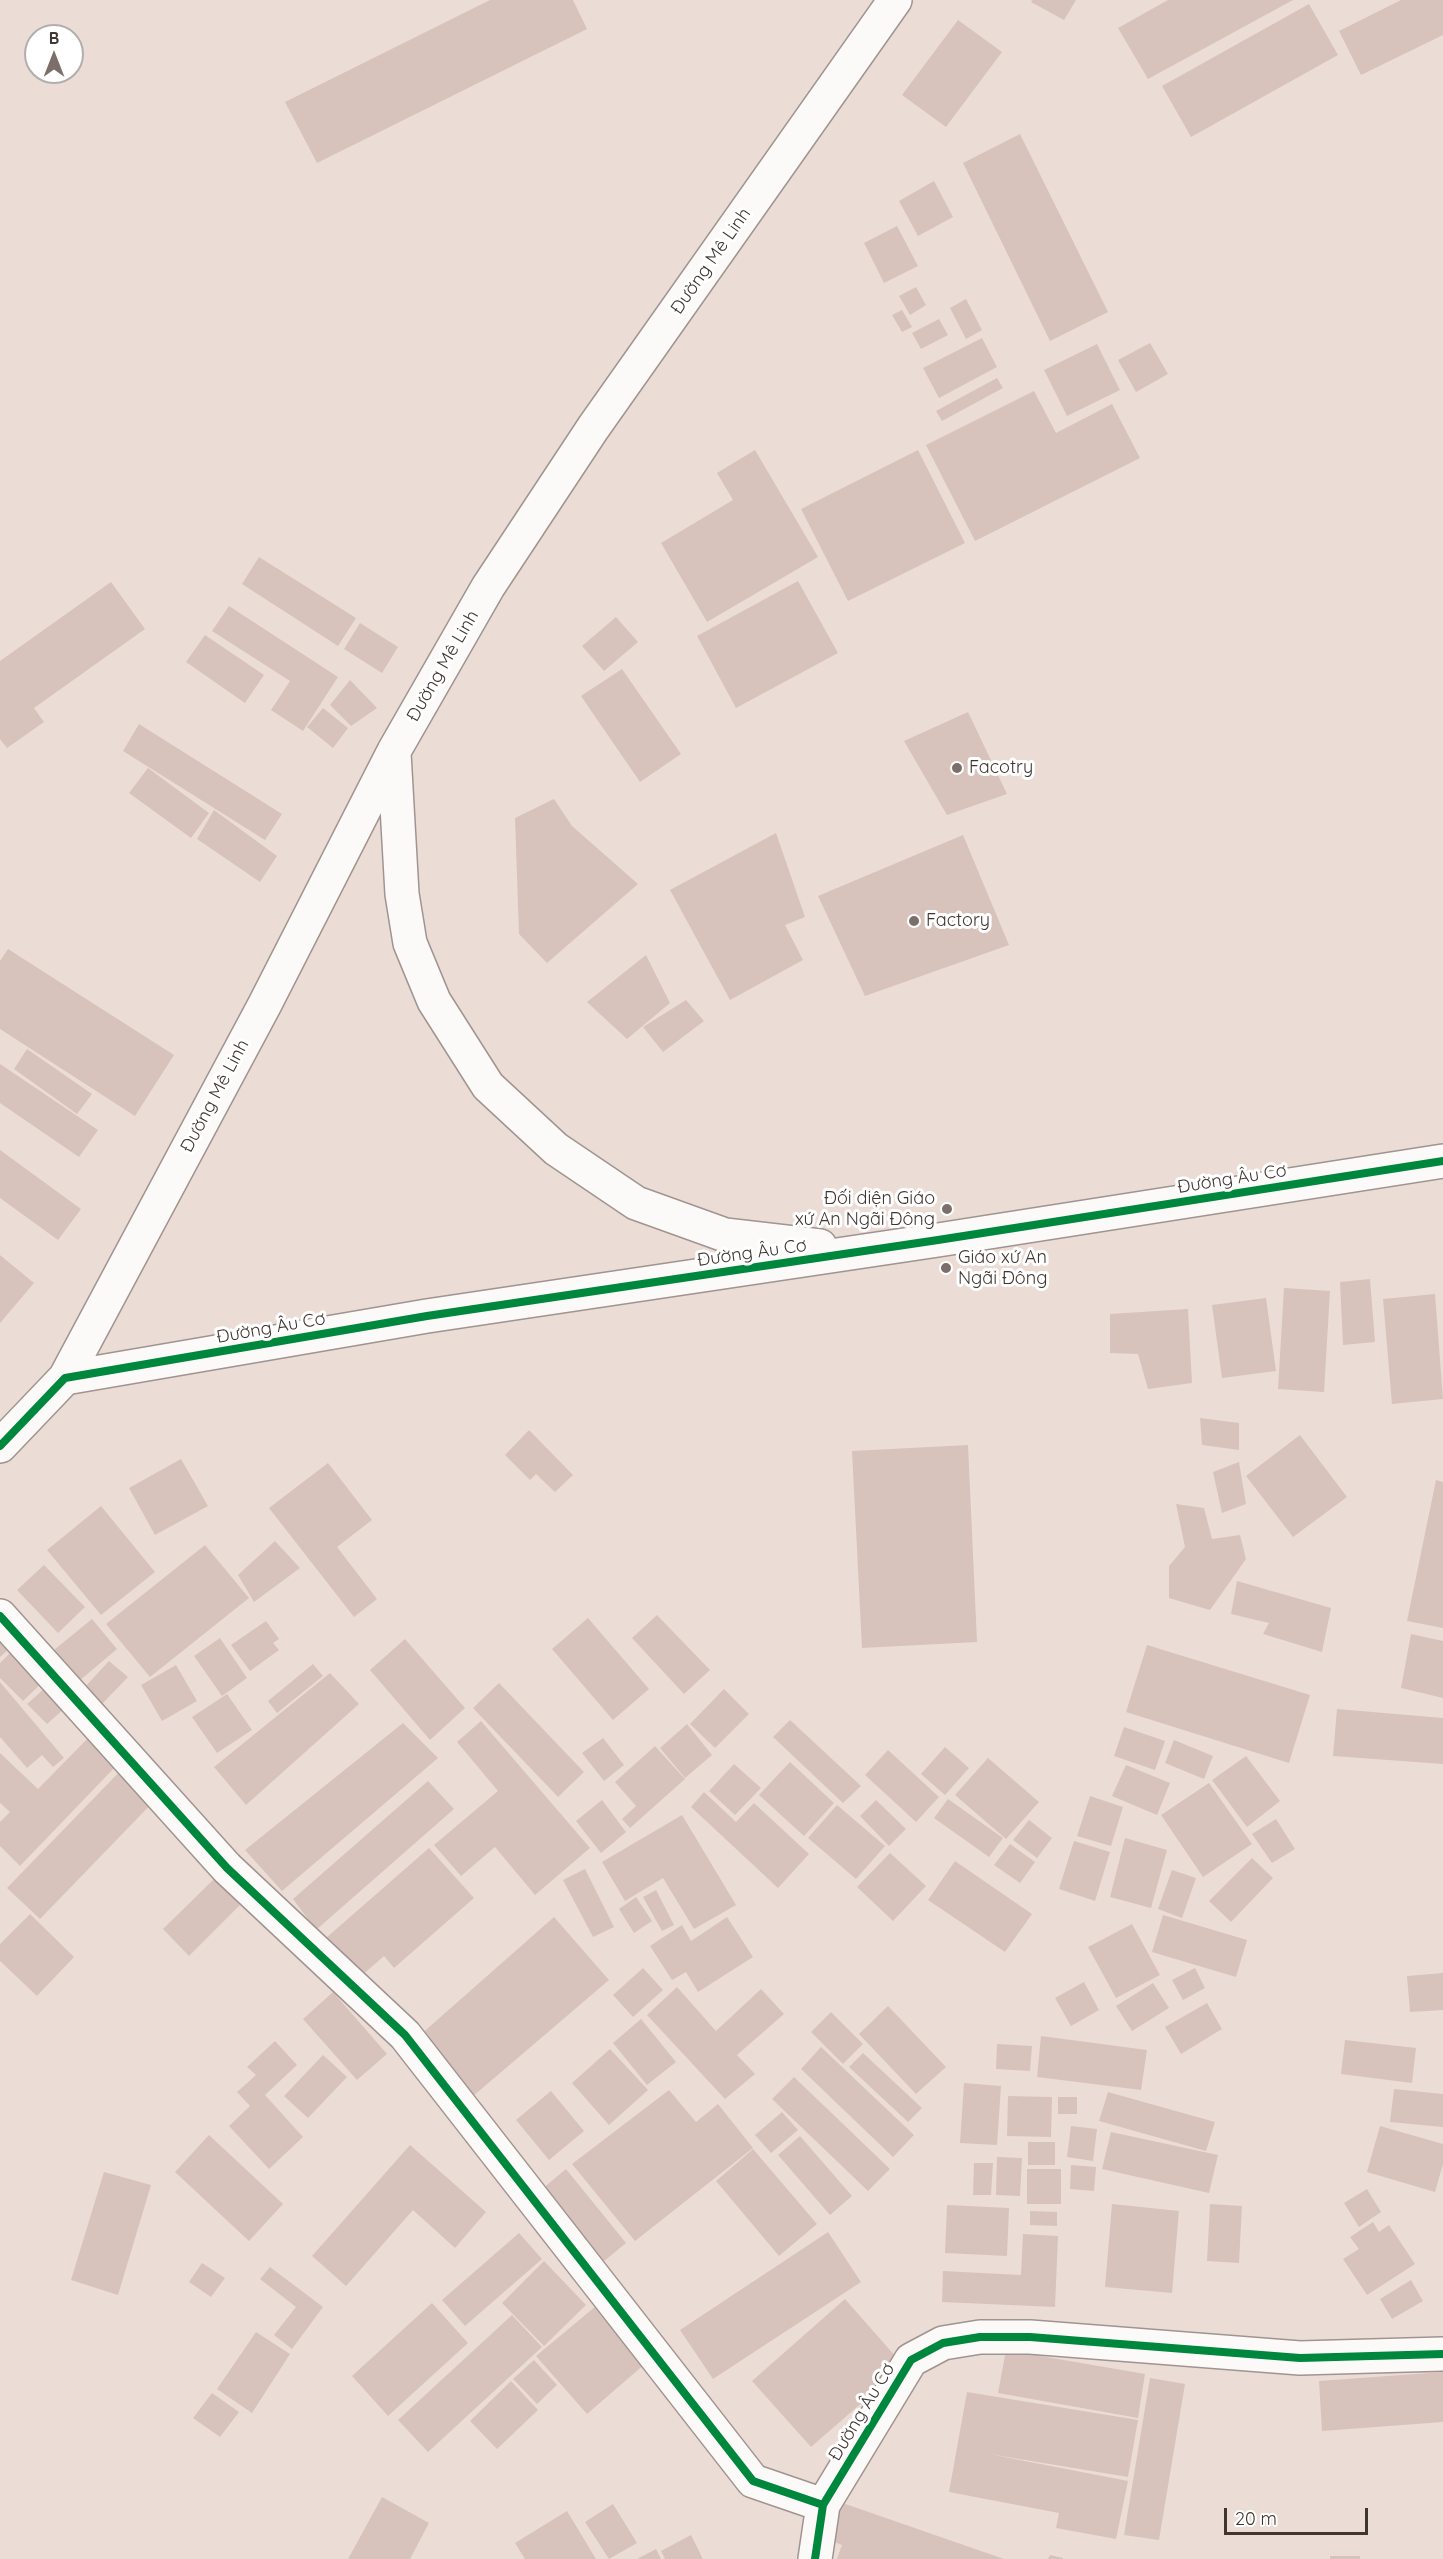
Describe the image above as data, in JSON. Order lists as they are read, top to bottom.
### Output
{
  "streets": {
    "main road": ["Đường Mê Linh", "Đường Âu Cơ"]
  },
  "crossings": [
    ["Đường Mê Linh", "Đường Âu Cơ"]
  ],
  "places": [
    "Facotry",
    "Factory",
    "Đối diện Giáo xứ An Ngãi Đông",
    "Giáo xứ An Ngãi Đông"
  ],
  "scale_bar": "20 m",
  "north": "top"
}
